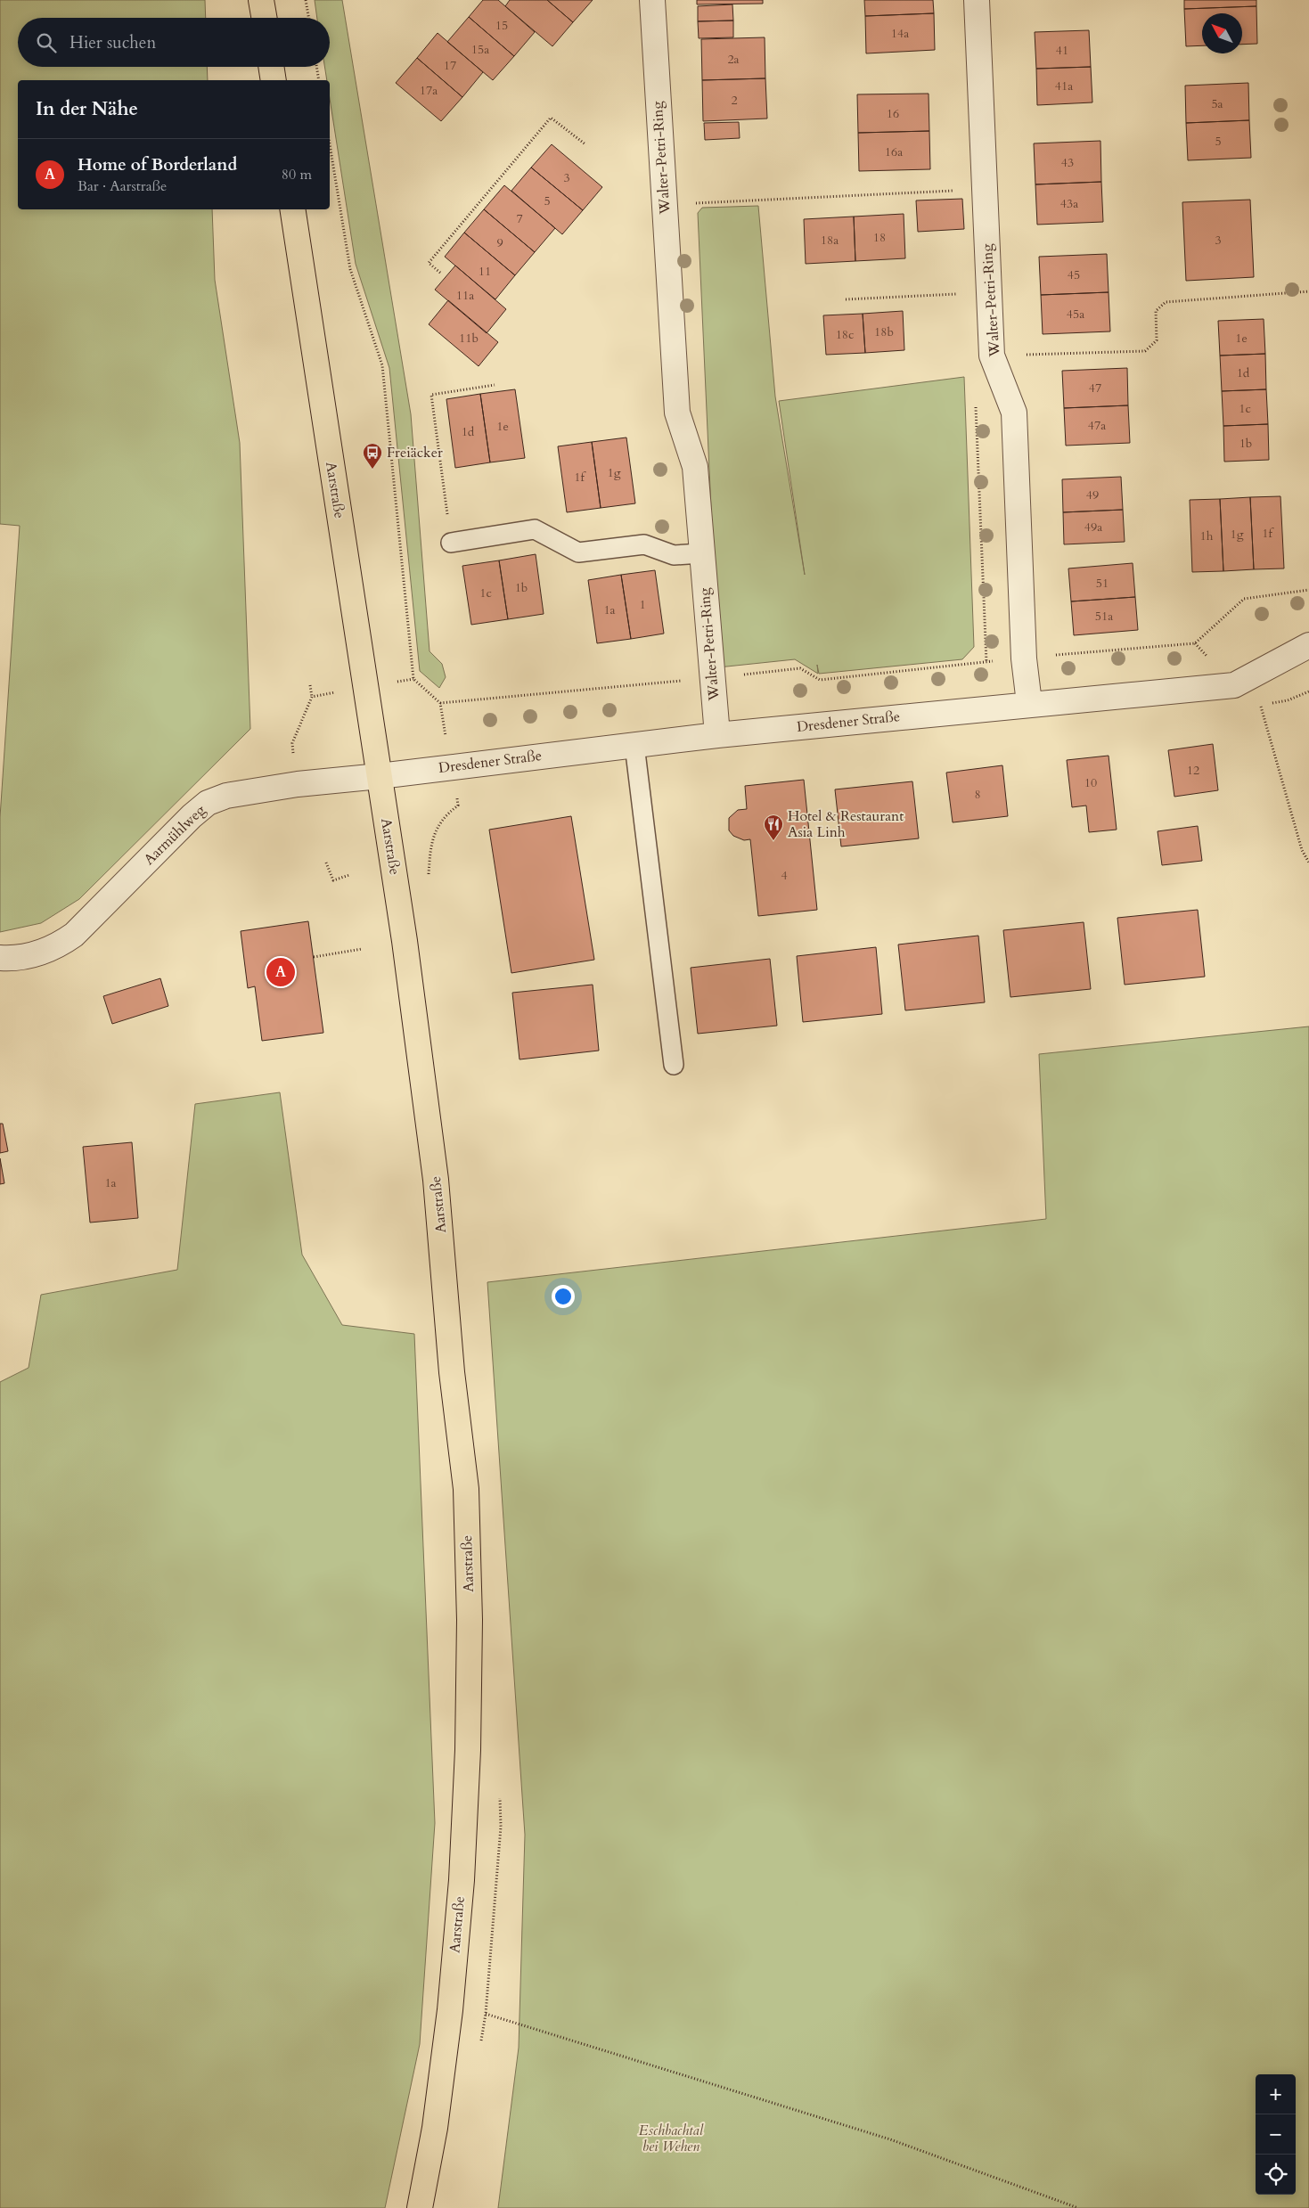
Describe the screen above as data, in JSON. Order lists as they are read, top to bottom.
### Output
{
  "streets": {
    "main road": ["Aarstraße"],
    "street": ["Walter-Petri-Ring", "Dresdener Straße", "Aarmühlweg"]
  },
  "crossings": [
    ["Walter-Petri-Ring", "Dresdener Straße"],
    ["Aarstraße", "Dresdener Straße"],
    ["Aarstraße", "Aarmühlweg"],
    ["Dresdener Straße", "Aarmühlweg"]
  ],
  "parks": ["Eschbachtal bei Wehen"],
  "places": {
    "bus stop": ["Freiäcker"],
    "restaurant": ["Hotel & Restaurant Asia Linh"]
  },
  "house_numbers": [
    "15",
    "14a",
    "15a",
    "41",
    "2a",
    "17",
    "41a",
    "17a",
    "2",
    "5a",
    "16",
    "5",
    "16a",
    "43",
    "3",
    "5",
    "43a",
    "7",
    "18",
    "18a",
    "3",
    "9",
    "11",
    "45",
    "11a",
    "45a",
    "18b",
    "18c",
    "11b",
    "1e",
    "1d",
    "47",
    "1c",
    "47a",
    "1e",
    "1d",
    "1b",
    "1g",
    "1f",
    "49",
    "49a",
    "1f",
    "1g",
    "1h",
    "51",
    "1b",
    "1c",
    "1",
    "1a",
    "51a",
    "12",
    "10",
    "8",
    "4",
    "1a"
  ],
  "north": "top left",
  "page": {
    "search": "Hier suchen",
    "heading": "In der Nähe",
    "list": [
      {
        "mark": "A",
        "name": "Home of Borderland",
        "note": "Bar · Aarstraße",
        "value": "80 m"
      }
    ],
    "pins": "A",
    "map_buttons": ["+", "−"]
  }
}
